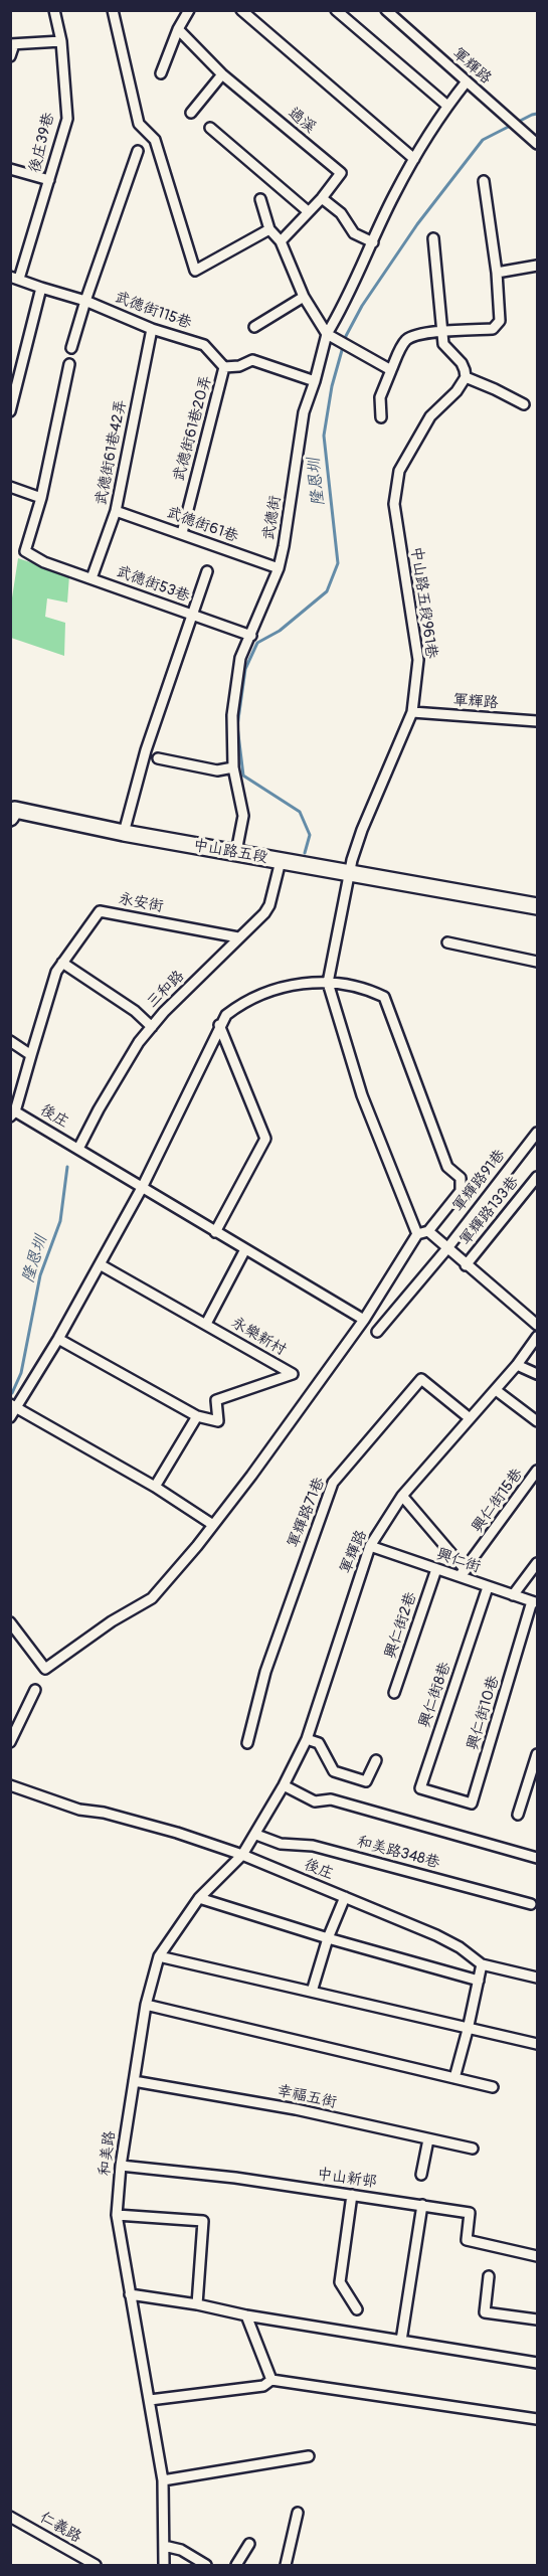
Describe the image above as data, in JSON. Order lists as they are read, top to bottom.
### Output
{
  "streets": {
    "main road": ["中山路五段"],
    "street": [
      "軍輝路",
      "過溪",
      "後庄39巷",
      "武德街115巷",
      "武德街61巷20弄",
      "武德街61巷42弄",
      "武德街",
      "武德街61巷",
      "武德街53巷",
      "中山路五段961巷",
      "永安街",
      "三和路",
      "後庄",
      "軍輝路91巷",
      "軍輝路133巷",
      "永樂新村",
      "興仁街15巷",
      "軍輝路71巷",
      "興仁街",
      "興仁街2巷",
      "興仁街8巷",
      "興仁街10巷",
      "和美路348巷",
      "幸福五街",
      "和美路",
      "中山新邨",
      "仁義路"
    ]
  },
  "crossings": [
    ["軍輝路", "武德街"],
    ["軍輝路", "中山路五段961巷"],
    ["軍輝路", "軍輝路71巷"],
    ["軍輝路", "興仁街"],
    ["軍輝路", "和美路"],
    ["後庄39巷", "武德街115巷"],
    ["武德街115巷", "武德街61巷20弄"],
    ["武德街115巷", "武德街61巷42弄"],
    ["武德街61巷20弄", "武德街61巷"],
    ["武德街61巷42弄", "武德街61巷"],
    ["武德街61巷42弄", "武德街53巷"],
    ["武德街", "武德街61巷"],
    ["武德街", "武德街53巷"],
    ["武德街", "中山路五段"],
    ["中山路五段961巷", "中山路五段"],
    ["中山路五段", "三和路"],
    ["永安街", "三和路"],
    ["三和路", "後庄"],
    ["後庄", "和美路"],
    ["興仁街15巷", "興仁街"],
    ["興仁街", "興仁街2巷"],
    ["興仁街", "興仁街8巷"],
    ["興仁街", "興仁街10巷"],
    ["興仁街8巷", "興仁街10巷"],
    ["和美路348巷", "和美路"],
    ["幸福五街", "和美路"],
    ["和美路", "中山新邨"]
  ],
  "water": ["隆恩圳"]
}
